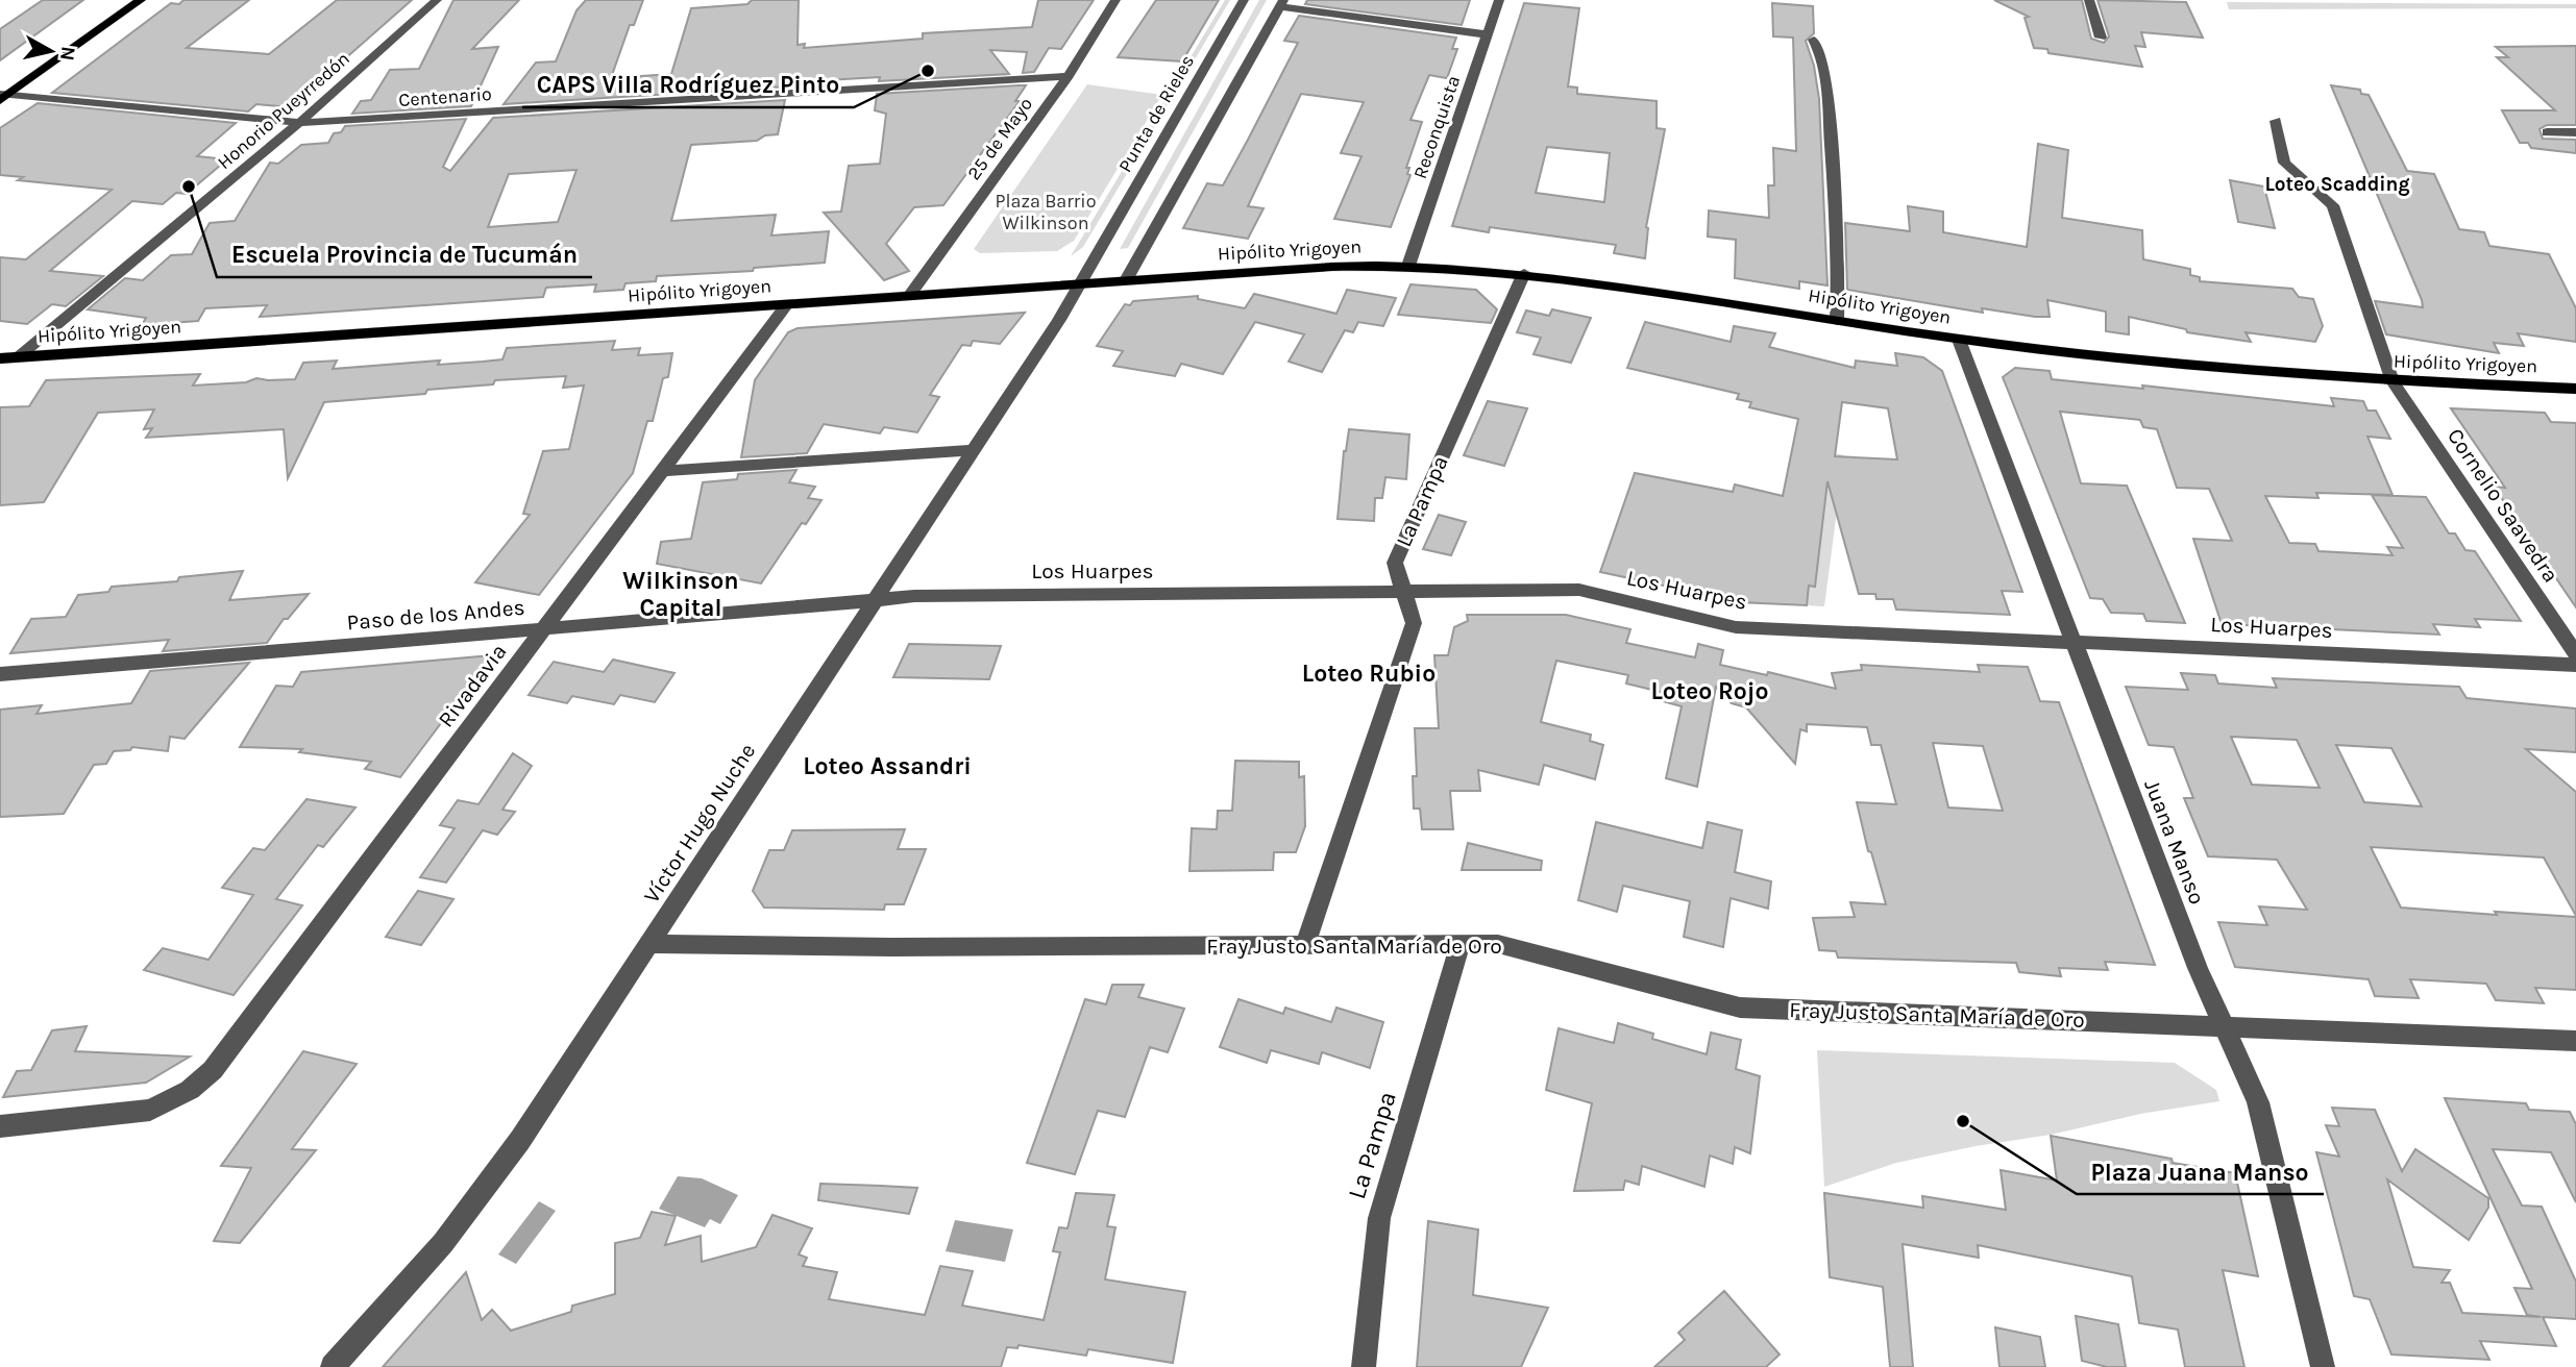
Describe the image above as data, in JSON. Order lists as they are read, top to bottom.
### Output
{
  "streets": {
    "main road": ["Hipólito Yrigoyen"],
    "street": [
      "Centenario",
      "Honorio Pueyrredón",
      "Punta de Rieles",
      "Reconquista",
      "25 de Mayo",
      "La Pampa",
      "Cornelio Saavedra",
      "Los Huarpes",
      "Paso de los Andes",
      "Rivadavia",
      "Víctor Hugo Nuche",
      "Juana Manso",
      "Fray Justo Santa María de Oro"
    ]
  },
  "crossings": [
    ["Centenario", "Honorio Pueyrredón"],
    ["Centenario", "25 de Mayo"],
    ["Honorio Pueyrredón", "Hipólito Yrigoyen"],
    ["Punta de Rieles", "Hipólito Yrigoyen"],
    ["Punta de Rieles", "Víctor Hugo Nuche"],
    ["Reconquista", "Hipólito Yrigoyen"],
    ["25 de Mayo", "Hipólito Yrigoyen"],
    ["Hipólito Yrigoyen", "La Pampa"],
    ["Hipólito Yrigoyen", "Cornelio Saavedra"],
    ["Hipólito Yrigoyen", "Rivadavia"],
    ["Hipólito Yrigoyen", "Víctor Hugo Nuche"],
    ["Hipólito Yrigoyen", "Juana Manso"],
    ["La Pampa", "Los Huarpes"],
    ["La Pampa", "Fray Justo Santa María de Oro"],
    ["Los Huarpes", "Paso de los Andes"],
    ["Los Huarpes", "Víctor Hugo Nuche"],
    ["Los Huarpes", "Juana Manso"],
    ["Paso de los Andes", "Rivadavia"],
    ["Paso de los Andes", "Víctor Hugo Nuche"],
    ["Víctor Hugo Nuche", "Fray Justo Santa María de Oro"],
    ["Juana Manso", "Fray Justo Santa María de Oro"]
  ],
  "districts": [
    "Loteo Scadding",
    "Wilkinson Capital",
    "Loteo Rubio",
    "Loteo Rojo",
    "Loteo Assandri"
  ],
  "parks": ["Plaza Barrio Wilkinson"],
  "places": ["CAPS Villa Rodríguez Pinto", "Escuela Provincia de Tucumán", "Plaza Juana Manso"],
  "north": "right"
}
